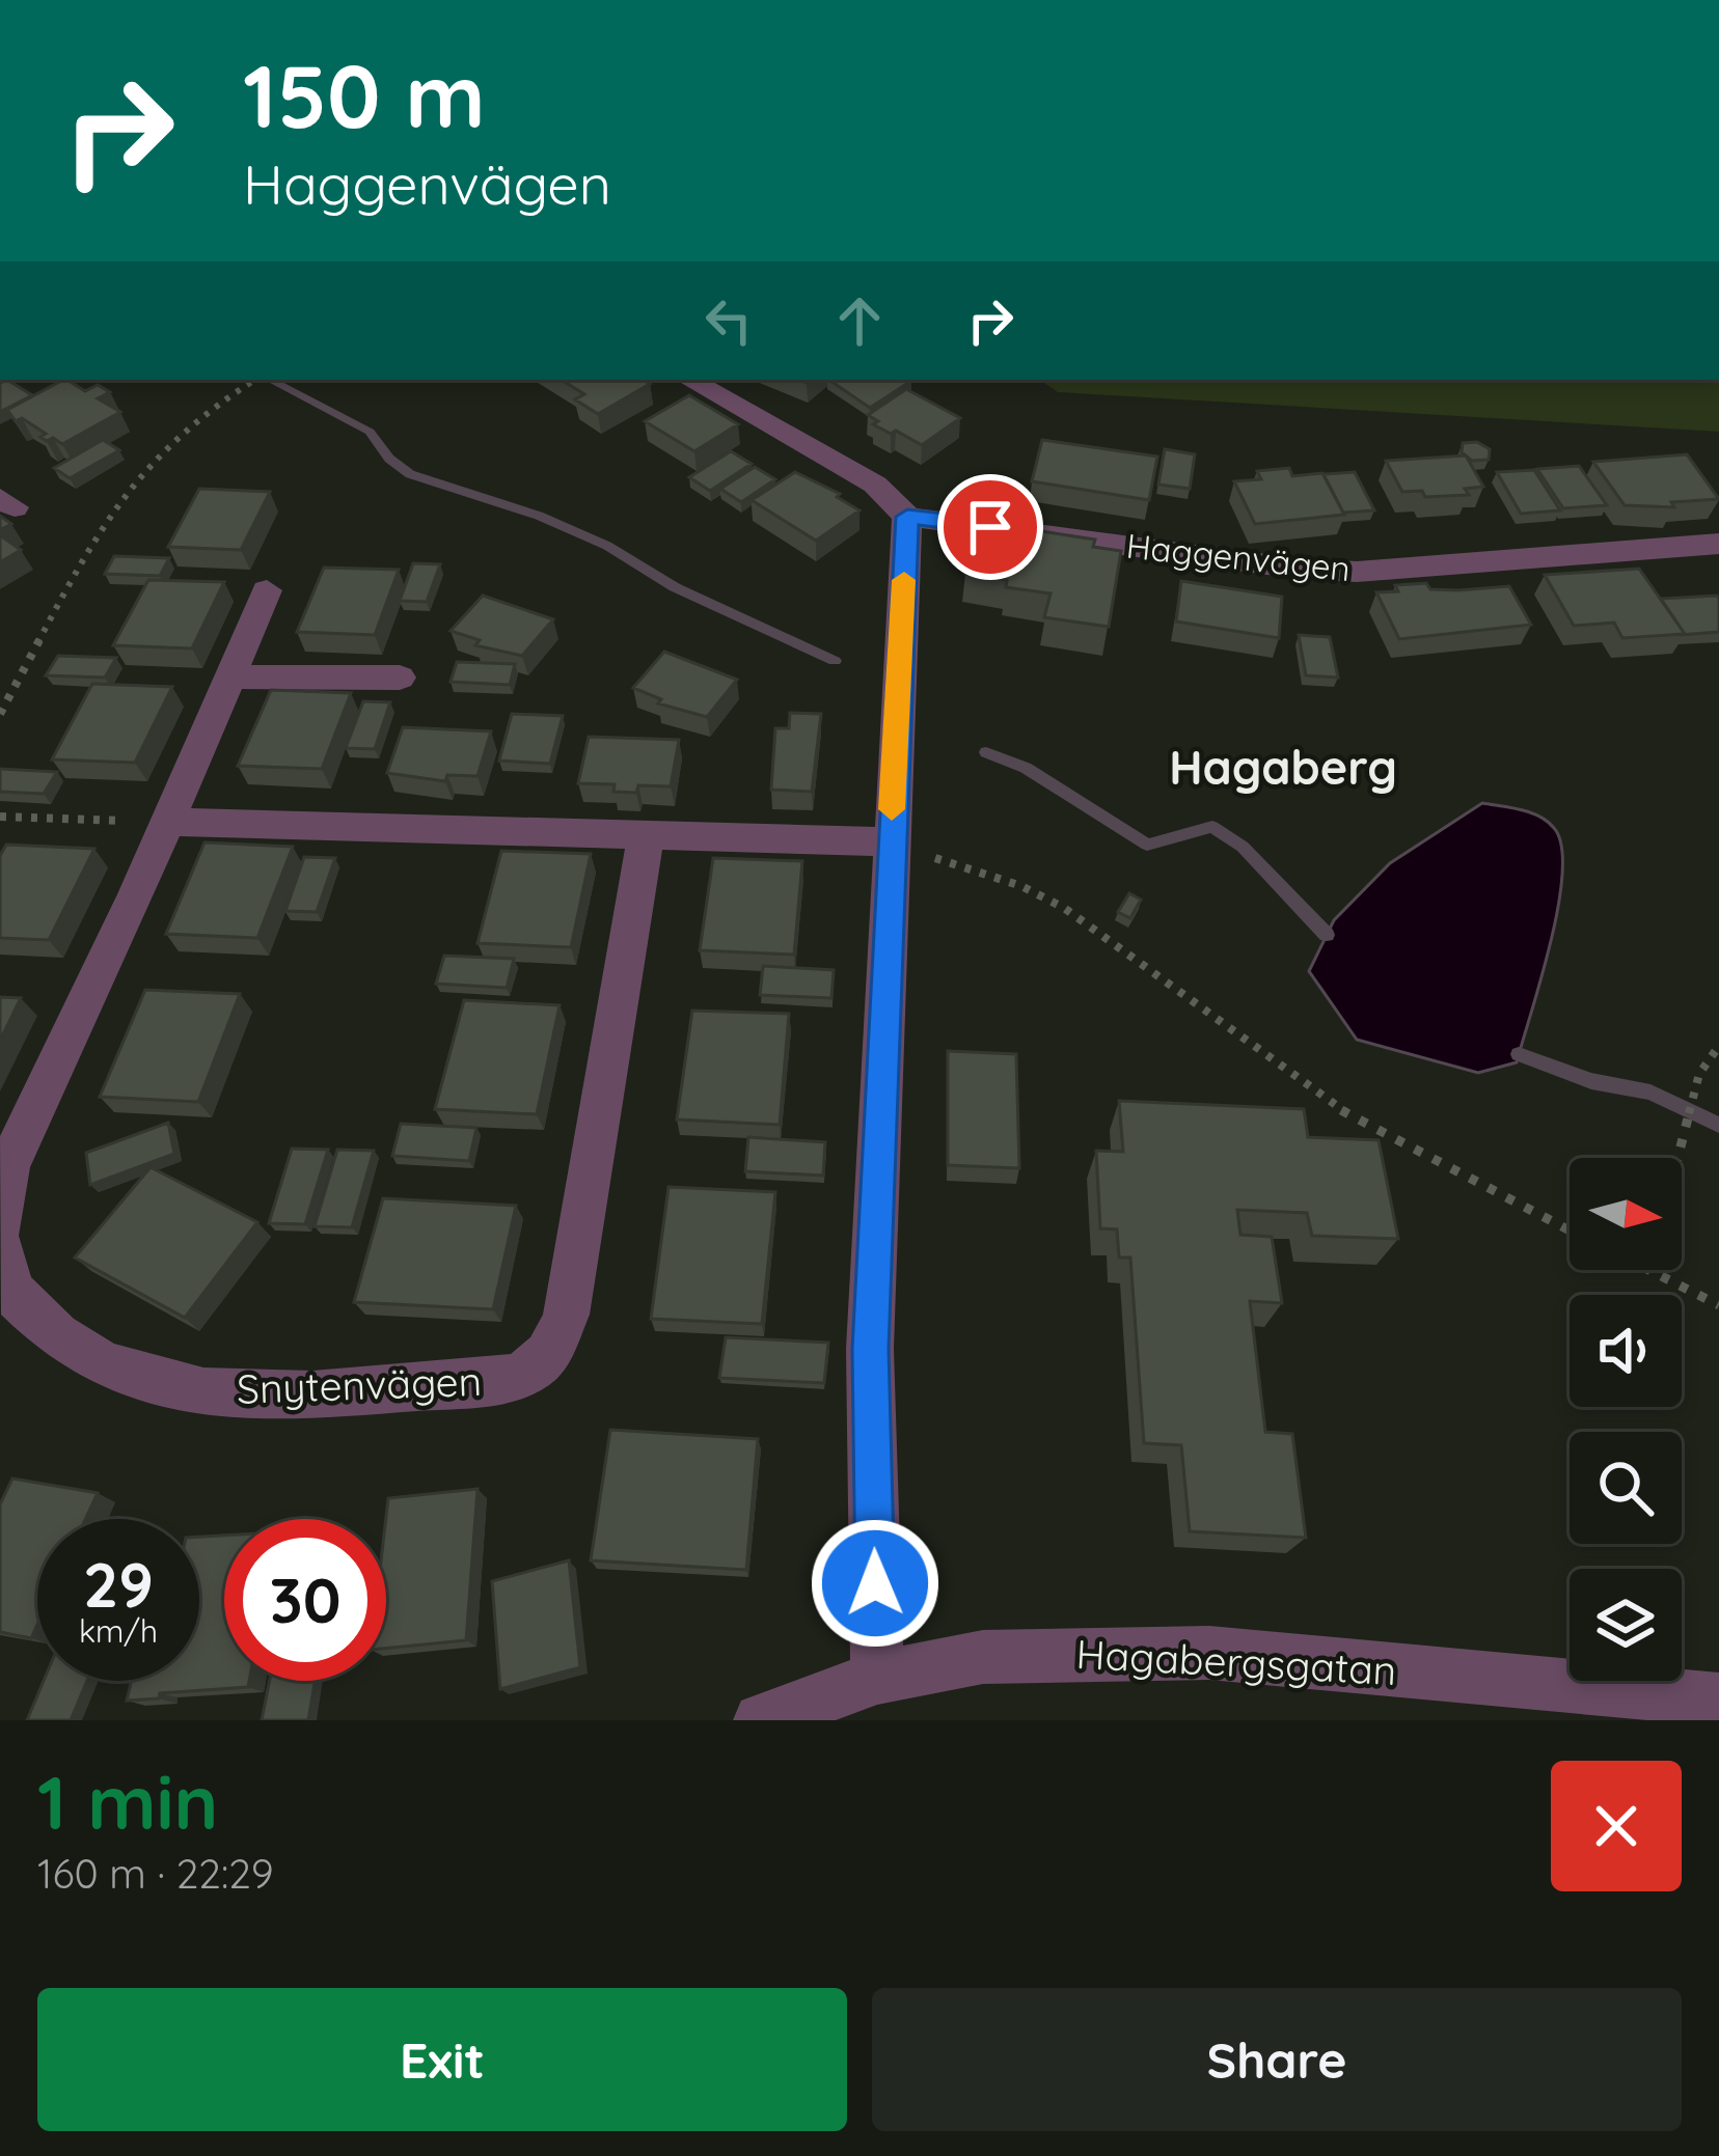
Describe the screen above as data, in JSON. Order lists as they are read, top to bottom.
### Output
{
  "streets": {
    "street": ["Haggenvägen", "Snytenvägen", "Hagabergsgatan"]
  },
  "districts": ["Hagaberg"],
  "north": "right",
  "page": {
    "turn": ["150 m", "Haggenvägen"],
    "speed": "29 km/h",
    "limit": "30",
    "heading": ["1 min", "160 m · 22:29"],
    "buttons": ["Exit", "Share"]
  }
}
